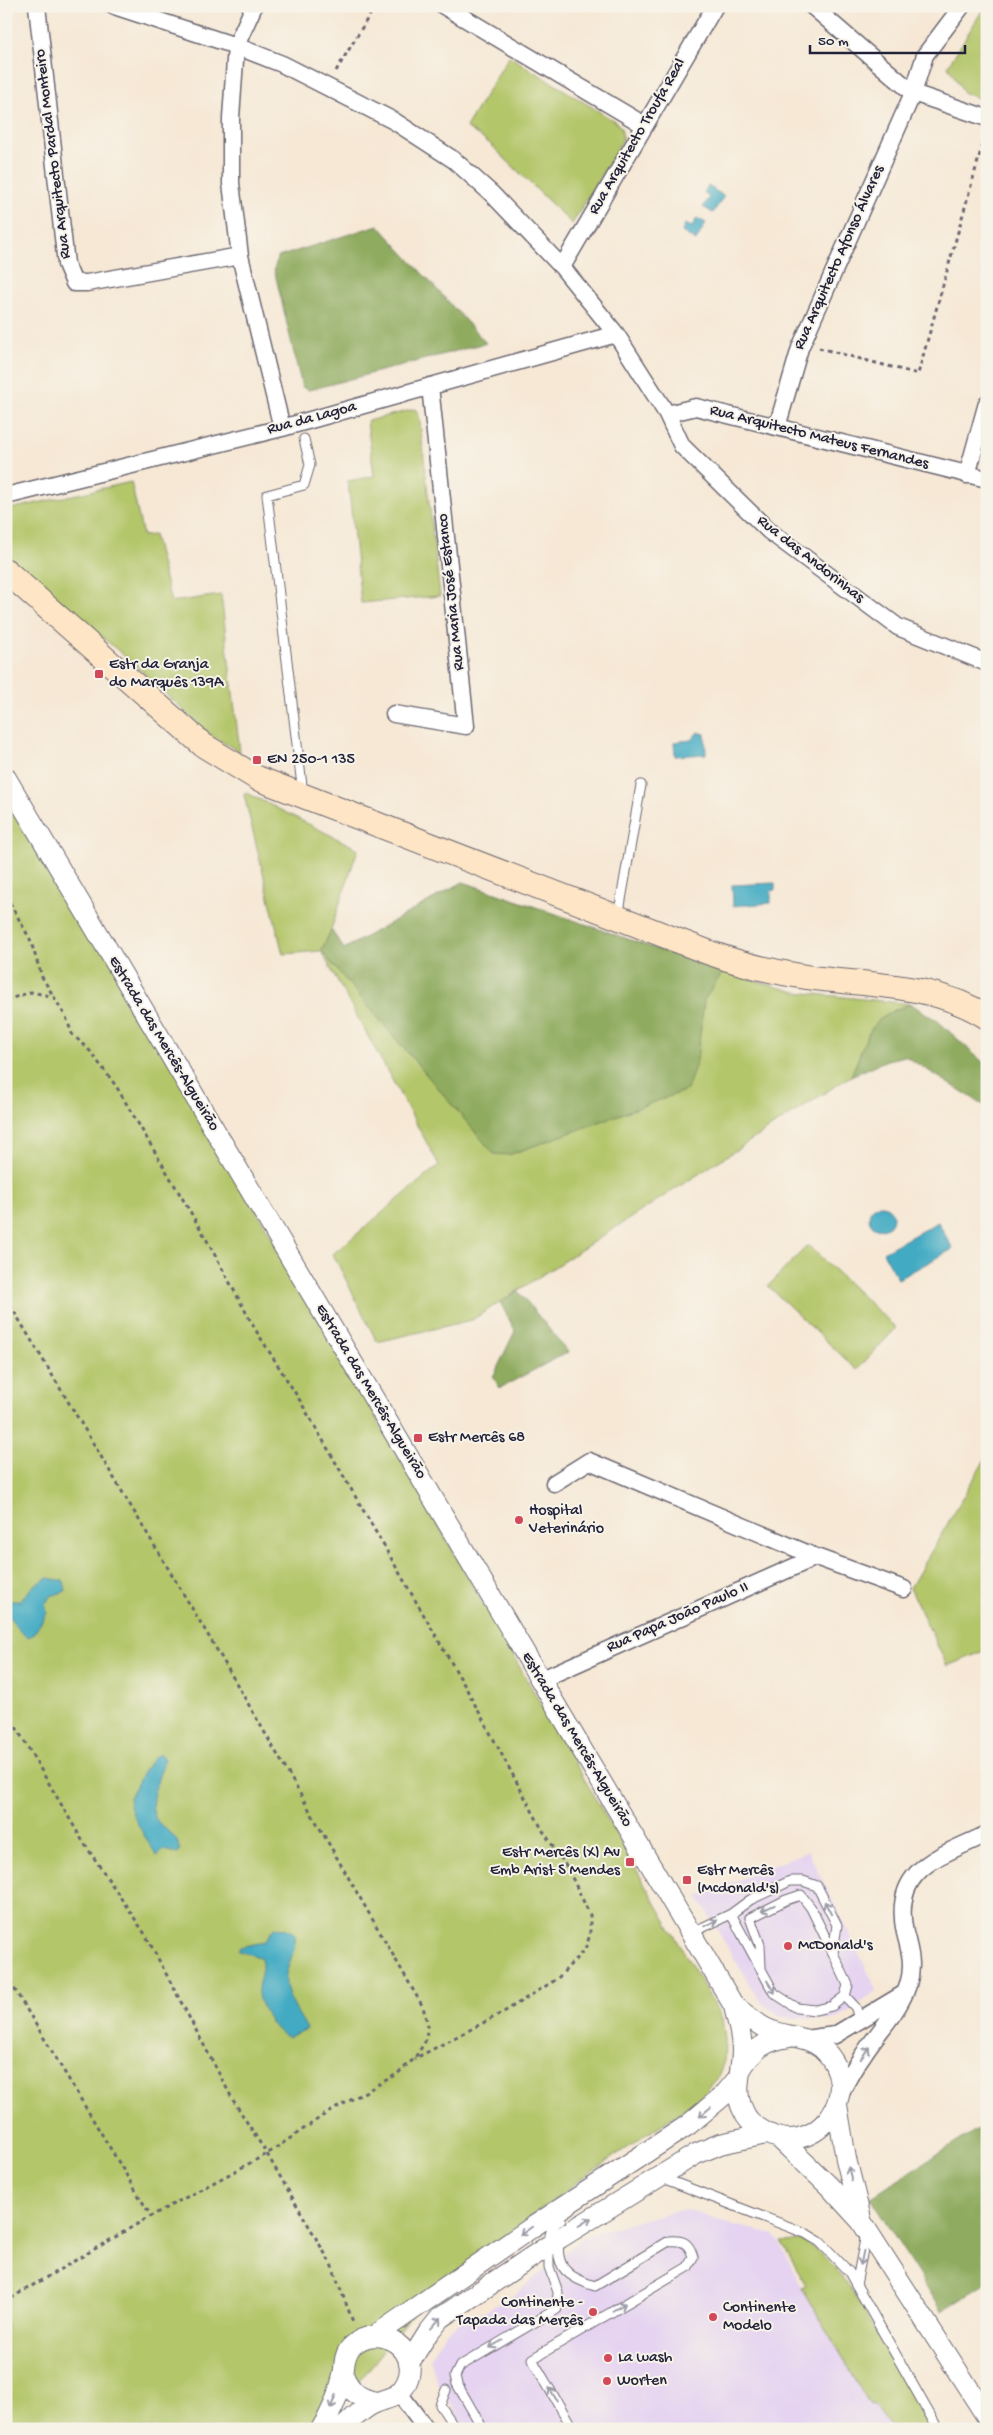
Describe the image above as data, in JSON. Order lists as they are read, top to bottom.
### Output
{
  "streets": {
    "street": [
      "Rua Arquitecto Troufa Real",
      "Rua Arquitecto Pardal Monteiro",
      "Rua Arquitecto Afonso Álvares",
      "Rua da Lagoa",
      "Rua Arquitecto Mateus Fernandes",
      "Rua das Andorinhas",
      "Rua Maria José Estanco",
      "Estrada das Mercês-Algueirão",
      "Rua Papa João Paulo II"
    ]
  },
  "crossings": [
    ["Rua Arquitecto Afonso Álvares", "Rua Arquitecto Mateus Fernandes"],
    ["Rua da Lagoa", "Rua Maria José Estanco"],
    ["Rua Arquitecto Mateus Fernandes", "Rua das Andorinhas"],
    ["Estrada das Mercês-Algueirão", "Rua Papa João Paulo II"]
  ],
  "places": {
    "transit": [
      "Estr da Granja do Marquês 139A",
      "EN 250-1 135",
      "Estr Mercês 68",
      "Estr Mercês (X) Av Emb Arist S Mendes",
      "Estr Mercês (Mcdonald's)"
    ],
    "other": [
      "Hospital Veterinário",
      "McDonald's",
      "Continente - Tapada das Merçês",
      "Continente Modelo",
      "La wash",
      "Worten"
    ]
  },
  "scale_bar": "50 m"
}
